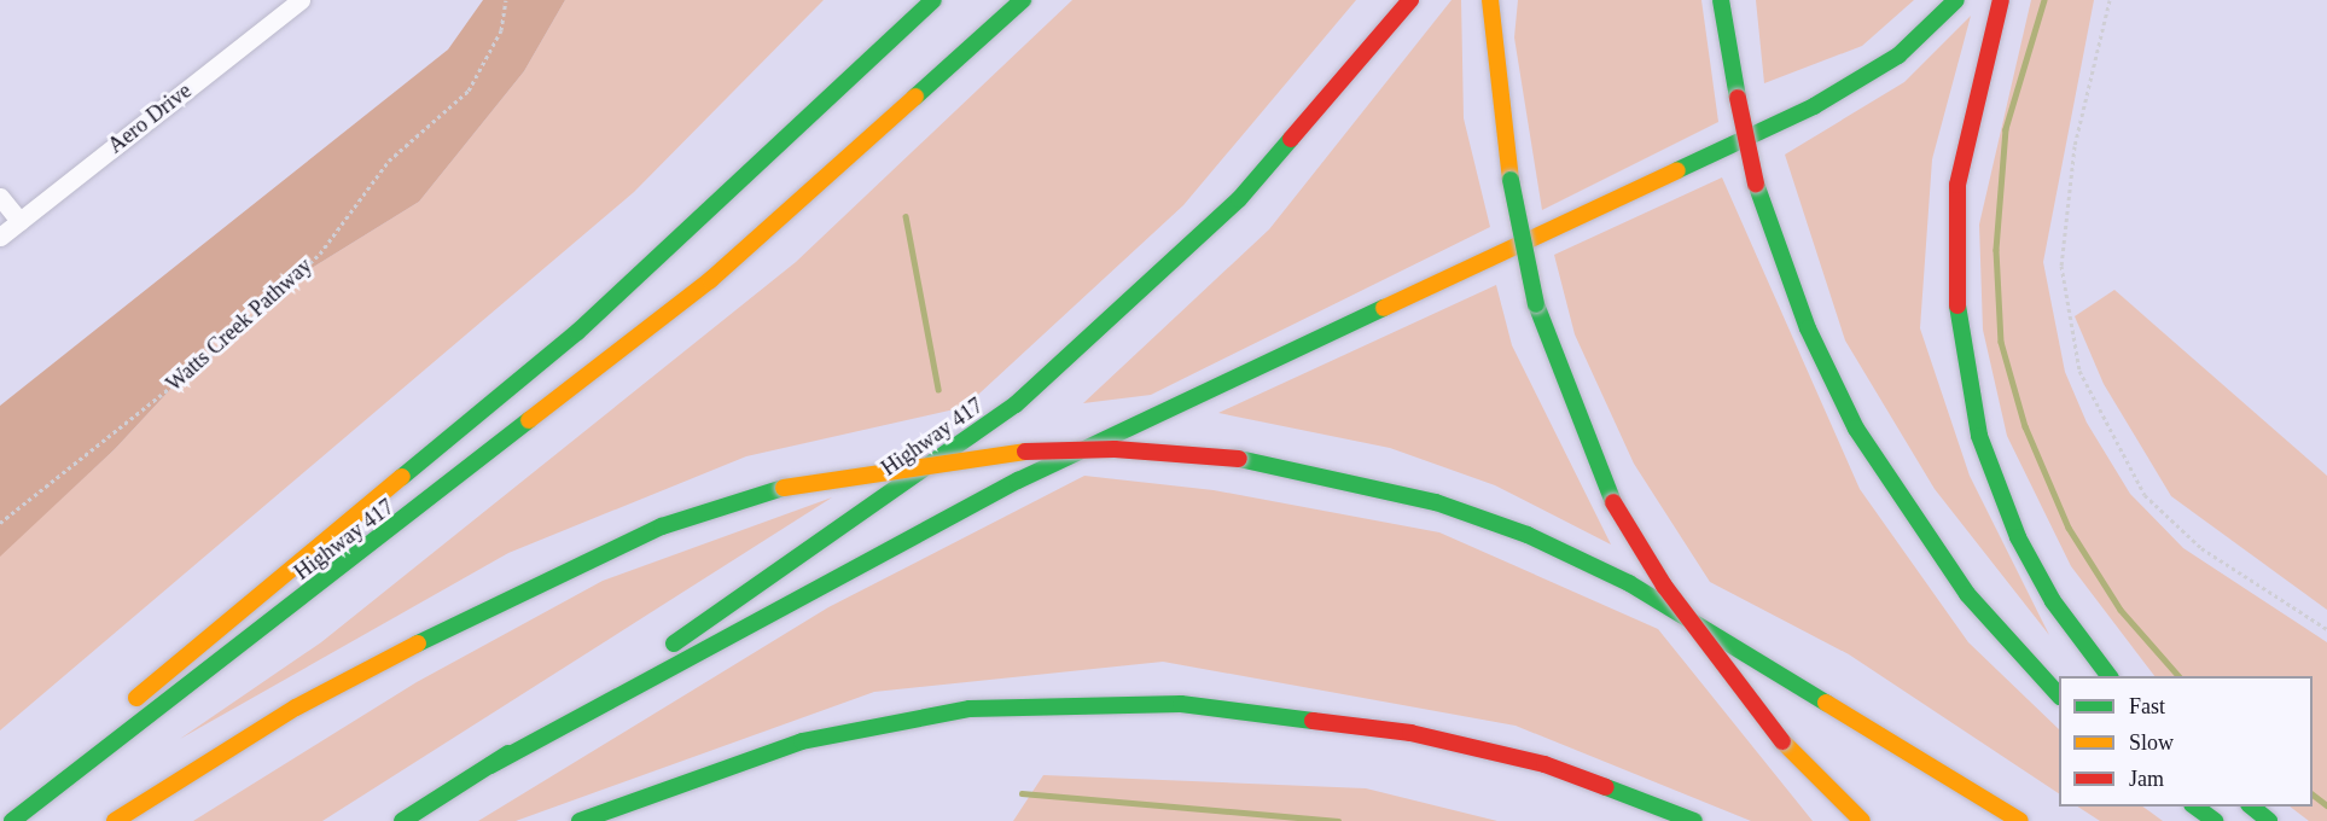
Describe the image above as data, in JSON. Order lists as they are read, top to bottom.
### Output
{
  "streets": {
    "highway": ["Highway 417"],
    "street": ["Aero Drive"],
    "path": ["Watts Creek Pathway"]
  },
  "legend": ["Fast", "Slow", "Jam"]
}
